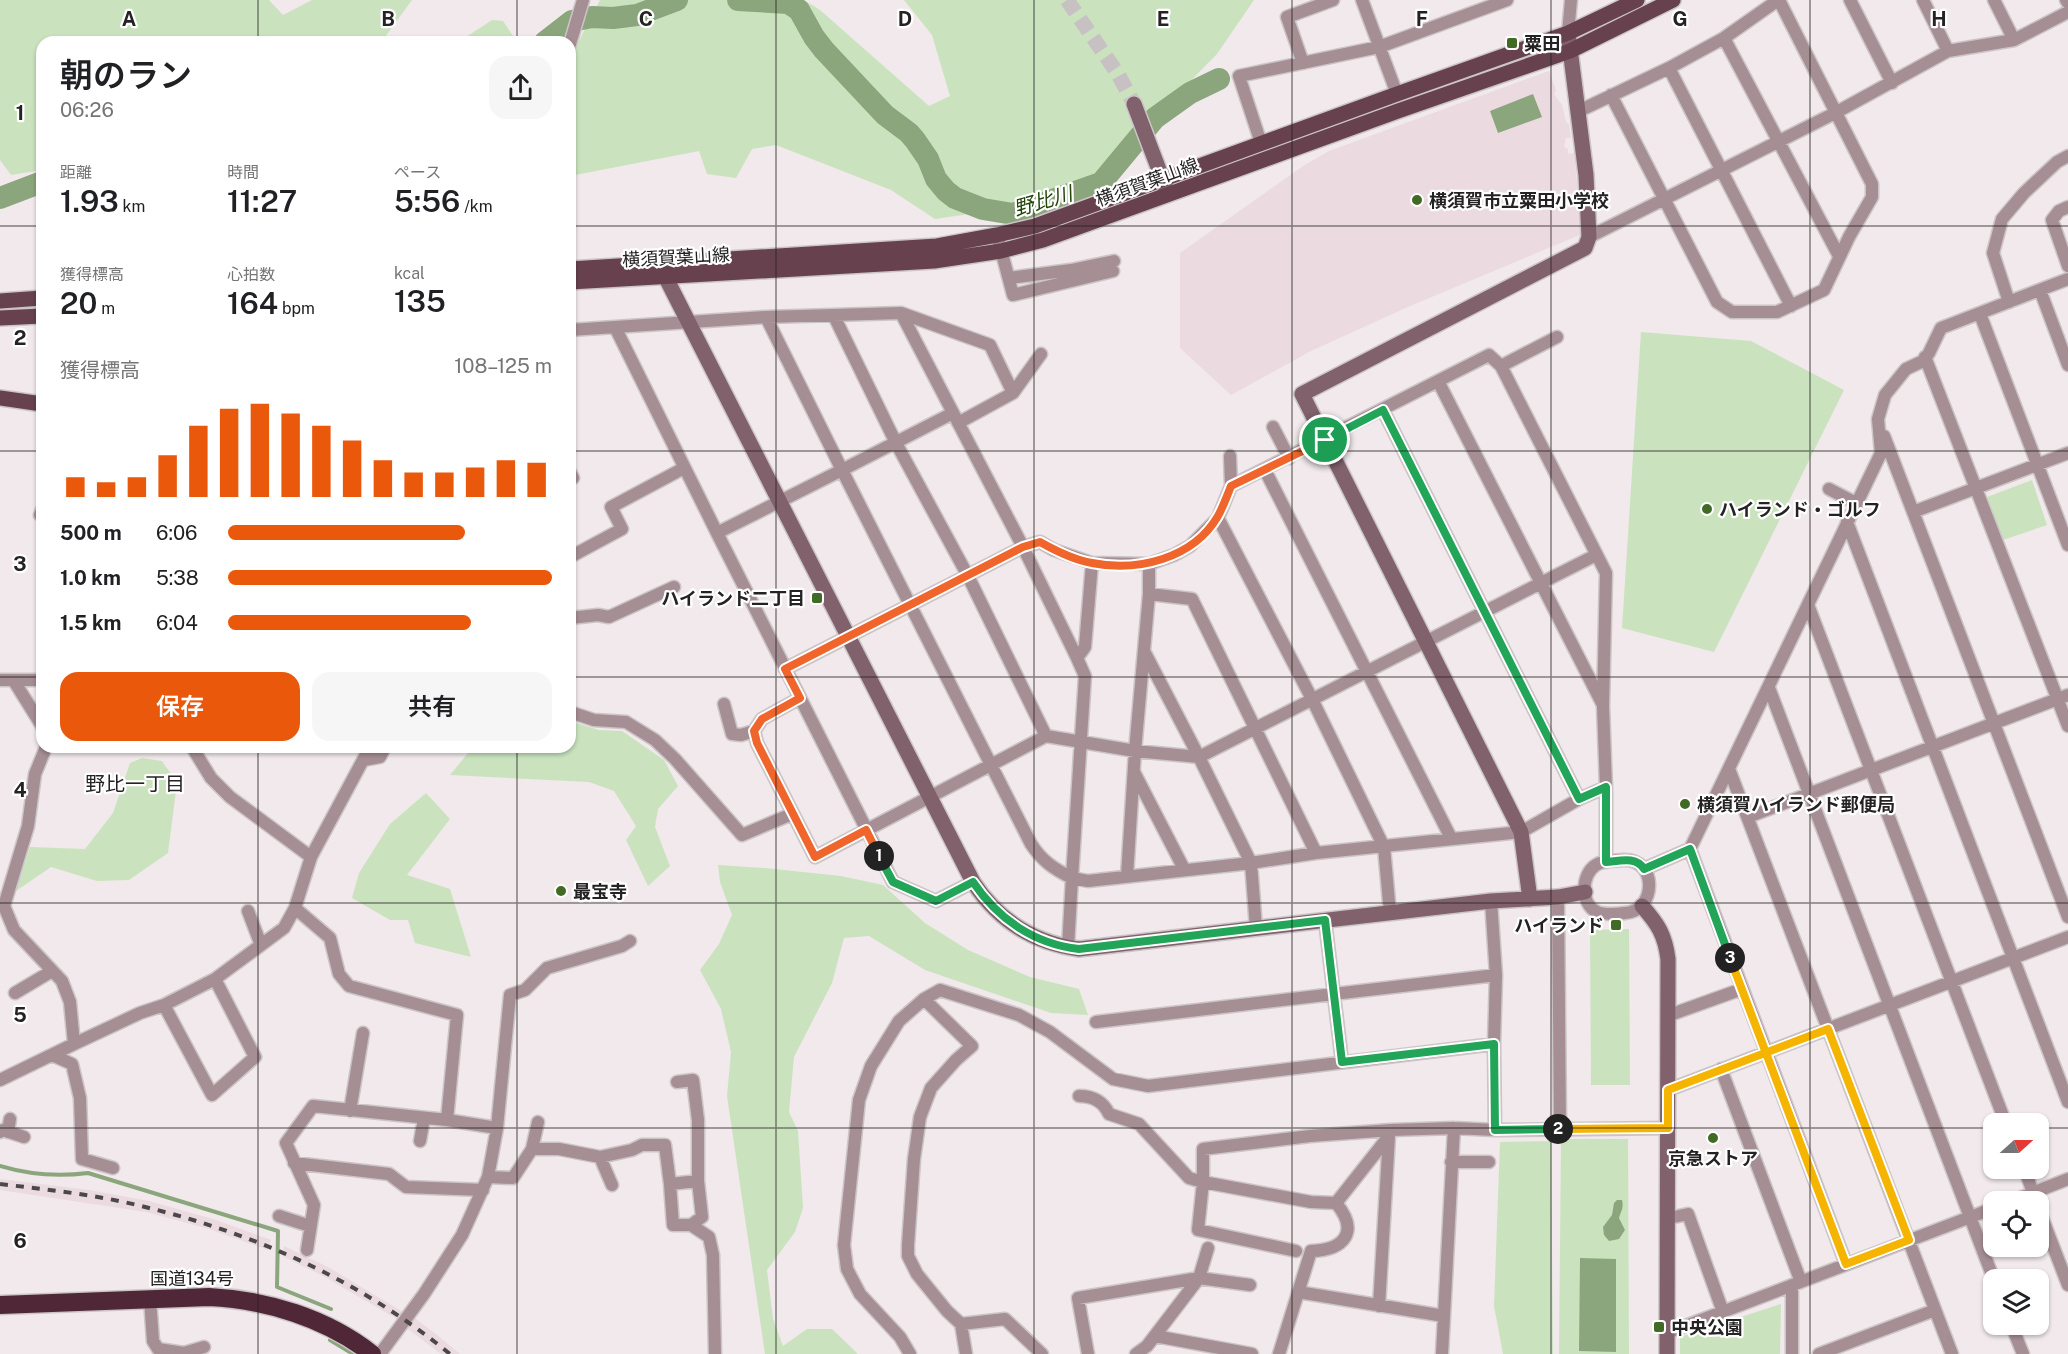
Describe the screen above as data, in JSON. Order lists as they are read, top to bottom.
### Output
{
  "streets": {
    "highway": ["国道134号"],
    "main road": ["横須賀葉山線"]
  },
  "districts": ["野比一丁目"],
  "water": ["野比川"],
  "places": {
    "transit": [
      "粟田",
      "ハイランド二丁目",
      "ハイランド",
      "中央公園"
    ],
    "other": [
      "横須賀市立粟田小学校",
      "ハイランド・ゴルフ",
      "横須賀ハイランド郵便局",
      "最宝寺",
      "京急ストア"
    ]
  },
  "north": "right",
  "page": {
    "heading": ["朝のラン", "06:26"],
    "stats": [
      ["距離", "1.93 km"],
      ["時間", "11:27"],
      ["ペース", "5:56 /km"],
      ["獲得標高", "20 m"],
      ["心拍数", "164 bpm"],
      ["kcal", "135"]
    ],
    "chart": ["獲得標高", "108–125 m"],
    "list": [
      {
        "name": "500 m",
        "note": "6:06"
      },
      {
        "name": "1.0 km",
        "note": "5:38"
      },
      {
        "name": "1.5 km",
        "note": "6:04"
      }
    ],
    "buttons": ["保存", "共有"],
    "pins": ["1", "3", "2"]
  },
  "grid": {
    "columns": [
      "A",
      "B",
      "C",
      "D",
      "E",
      "F",
      "G",
      "H"
    ],
    "rows": [
      "1",
      "2",
      "3",
      "4",
      "5",
      "6"
    ]
  }
}
